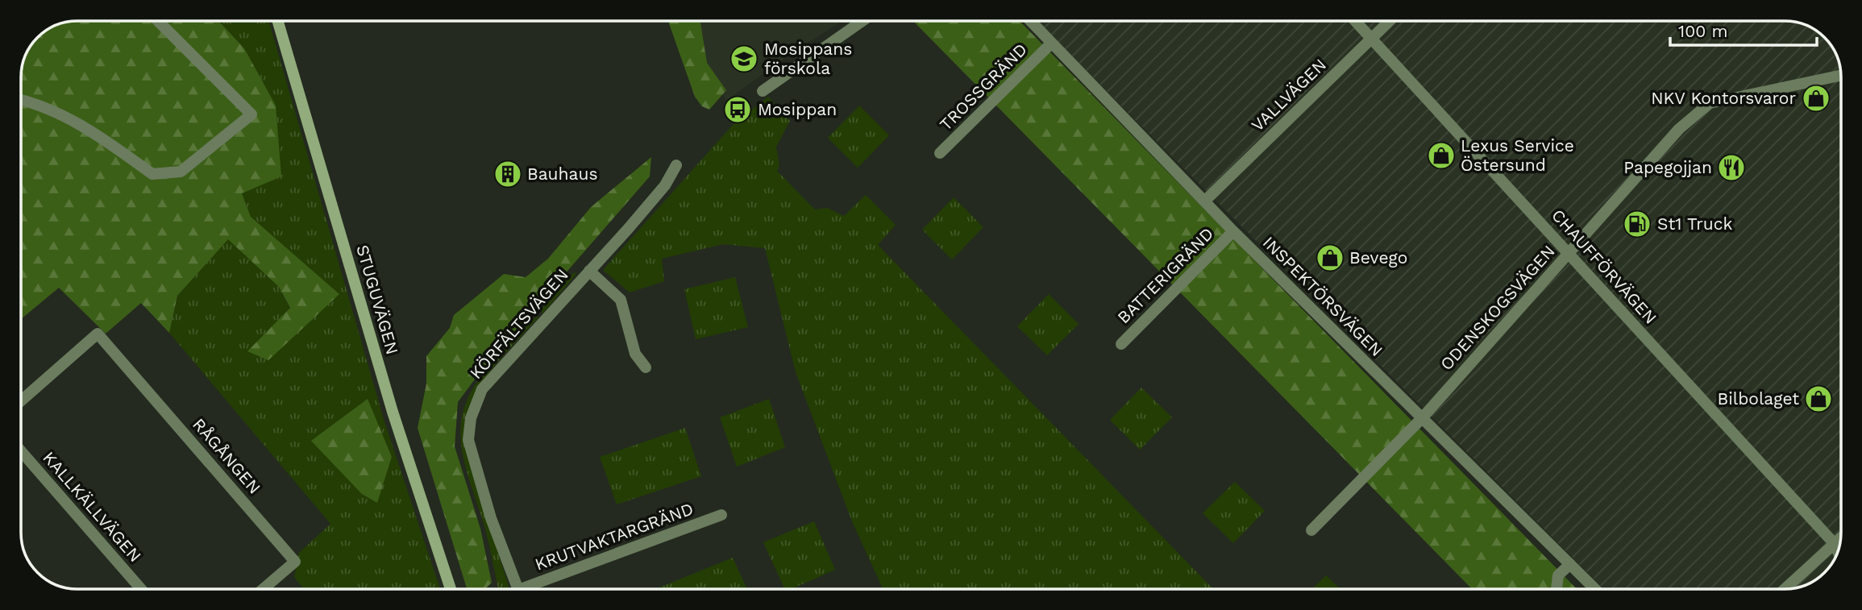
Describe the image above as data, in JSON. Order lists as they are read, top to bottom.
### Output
{
  "streets": {
    "main road": ["STUGUVÄGEN"],
    "street": [
      "TROSSGRÄND",
      "VALLVÄGEN",
      "CHAUFFÖRVÄGEN",
      "BATTERIGRÄND",
      "INSPEKTÖRSVÄGEN",
      "ODENSKOGSVÄGEN",
      "KÖRFÄLTSVÄGEN",
      "RÅGÅNGEN",
      "KALLKÄLLVÄGEN",
      "KRUTVAKTARGRÄND"
    ]
  },
  "crossings": [
    ["TROSSGRÄND", "INSPEKTÖRSVÄGEN"],
    ["VALLVÄGEN", "CHAUFFÖRVÄGEN"],
    ["VALLVÄGEN", "INSPEKTÖRSVÄGEN"],
    ["CHAUFFÖRVÄGEN", "ODENSKOGSVÄGEN"],
    ["BATTERIGRÄND", "INSPEKTÖRSVÄGEN"],
    ["INSPEKTÖRSVÄGEN", "ODENSKOGSVÄGEN"]
  ],
  "places": {
    "school or university": ["Mosippans förskola"],
    "shop": [
      "NKV Kontorsvaror",
      "Lexus Service Östersund",
      "Bevego",
      "Bilbolaget"
    ],
    "bus stop": ["Mosippan"],
    "restaurant": ["Papegojjan"],
    "building": ["Bauhaus"],
    "fuel station": ["St1 Truck"]
  },
  "scale_bar": "100 m"
}
